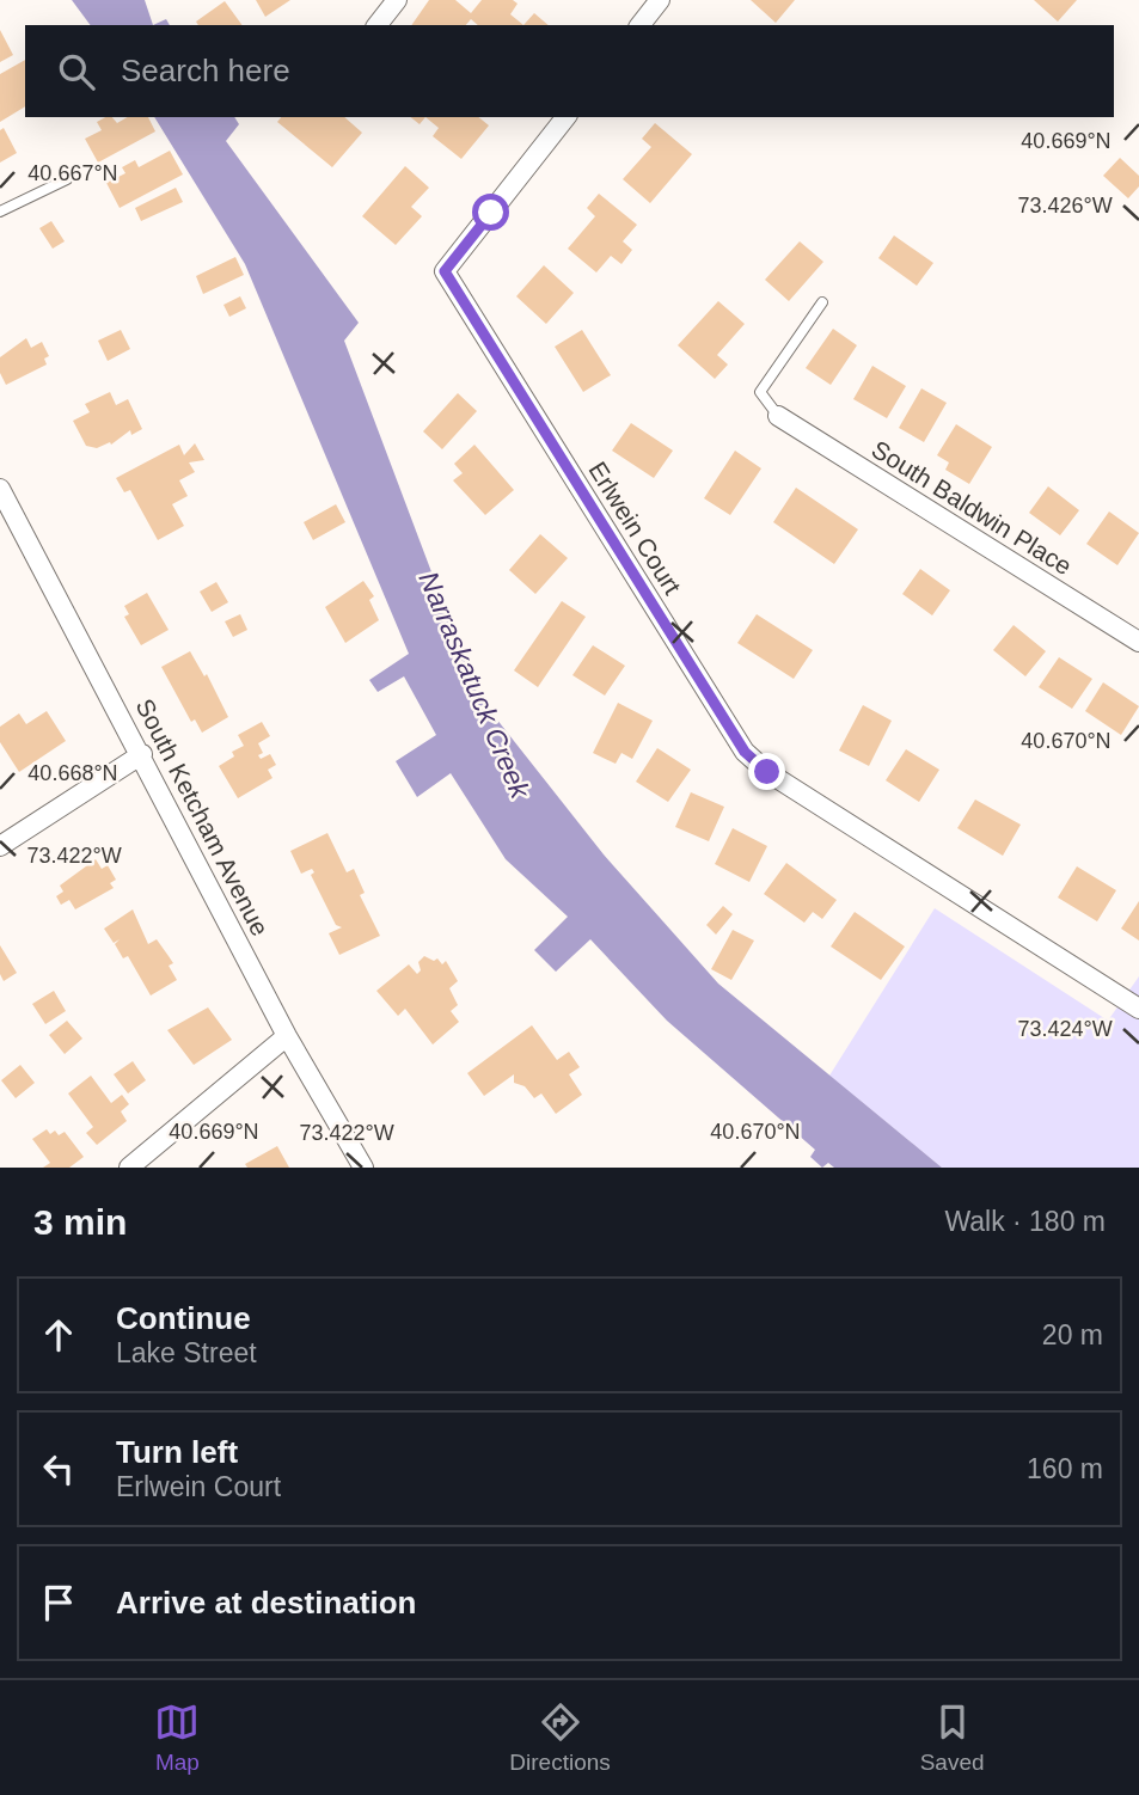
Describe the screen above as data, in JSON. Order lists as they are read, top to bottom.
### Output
{
  "streets": {
    "street": ["South Baldwin Place", "Erlwein Court", "South Ketcham Avenue"]
  },
  "water": ["Narraskatuck Creek"],
  "page": {
    "search": "Search here",
    "heading": ["3 min", "Walk · 180 m"],
    "list": [
      ["Continue", "Lake Street", "20 m"],
      ["Turn left", "Erlwein Court", "160 m"],
      "Arrive at destination"
    ],
    "nav": ["Map", "Directions", "Saved"]
  },
  "coordinates": [
    "40.669°N",
    "40.667°N",
    "73.426°W",
    "40.670°N",
    "40.668°N",
    "73.422°W",
    "73.424°W"
  ]
}
